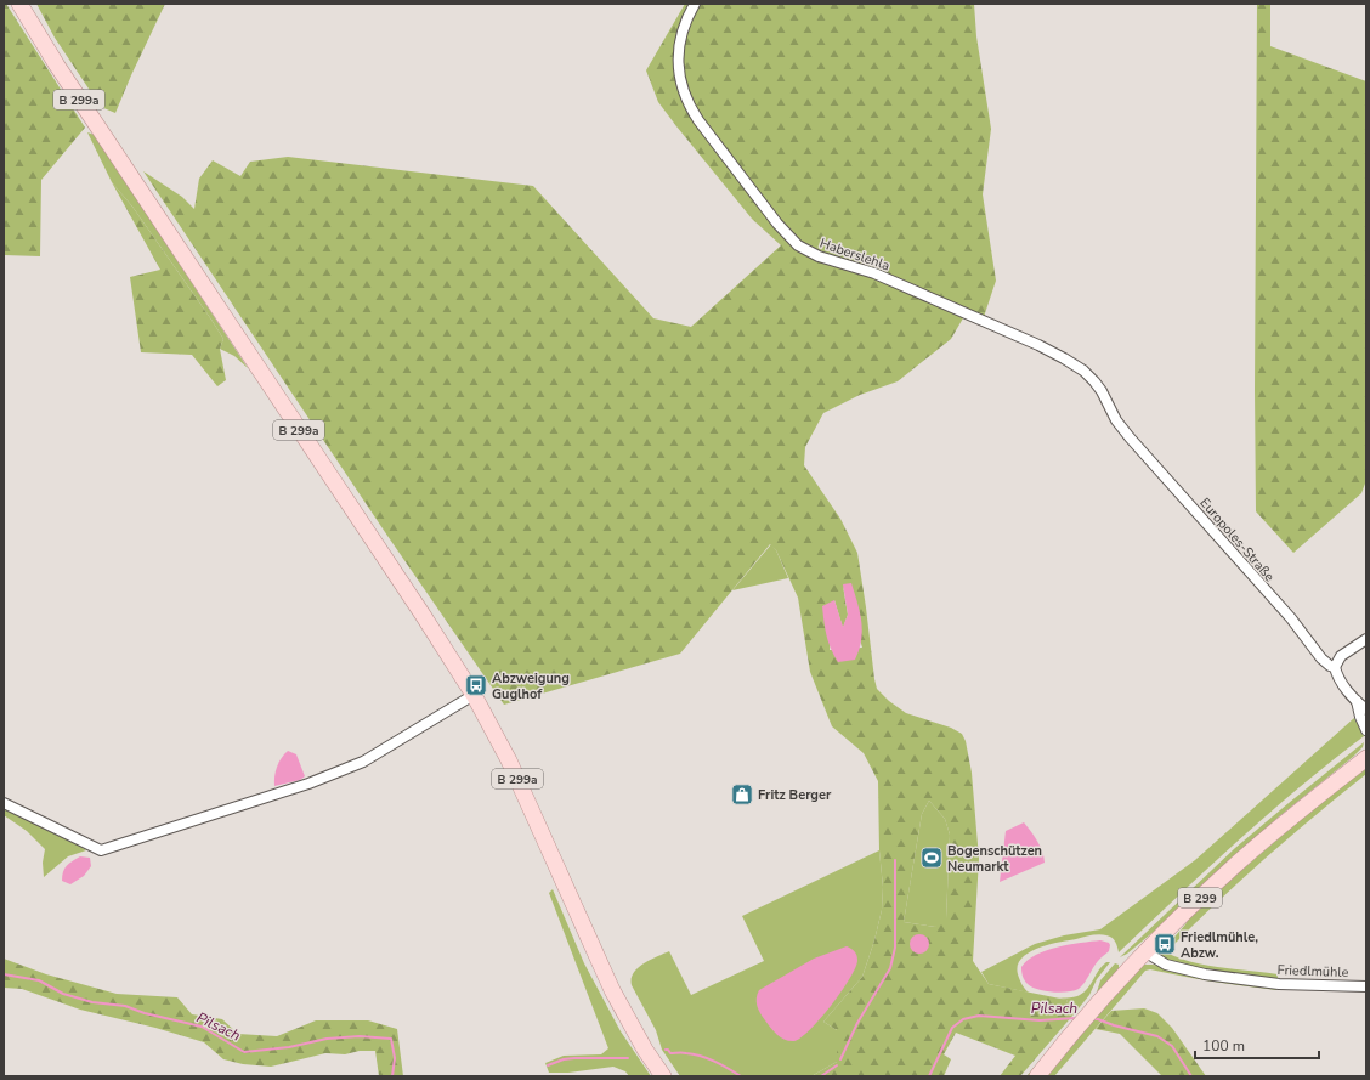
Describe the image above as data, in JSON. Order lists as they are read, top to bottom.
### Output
{
  "streets": {
    "main road": ["B 299a", "B 299"],
    "street": ["Haberslehla", "Europoles-Straße", "Friedlmühle"]
  },
  "crossings": [
    ["Haberslehla", "Europoles-Straße"],
    ["B 299", "Friedlmühle"]
  ],
  "water": ["Pilsach"],
  "places": {
    "bus stop": ["Abzweigung Guglhof", "Friedlmühle, Abzw."],
    "shop": ["Fritz Berger"],
    "sports": ["Bogenschützen Neumarkt"]
  },
  "scale_bar": "100 m"
}
